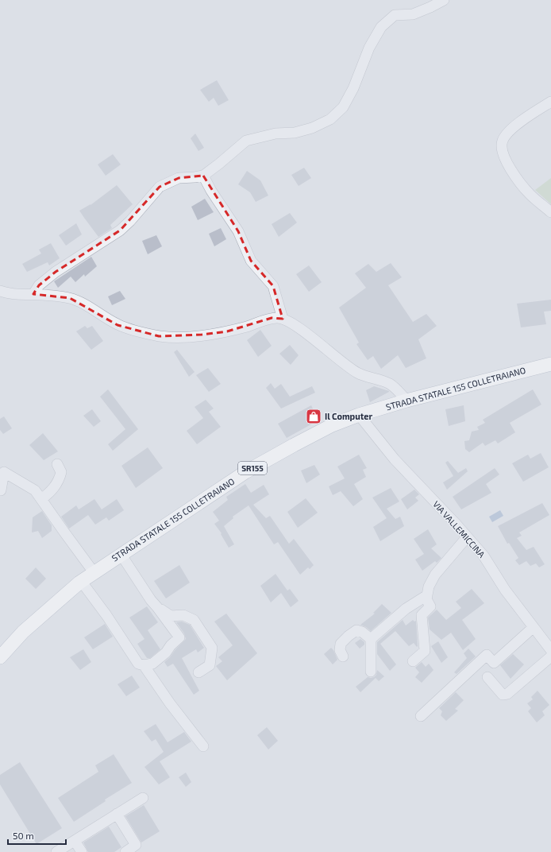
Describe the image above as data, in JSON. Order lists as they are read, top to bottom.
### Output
{
  "streets": {
    "main road": ["STRADA STATALE 155 COLLETRAIANO", "SR155"],
    "street": ["VIA VALLEMICCINA"]
  },
  "crossings": [
    ["STRADA STATALE 155 COLLETRAIANO", "VIA VALLEMICCINA"]
  ],
  "places": {
    "shop": ["Il Computer"]
  },
  "scale_bar": "50 m"
}
